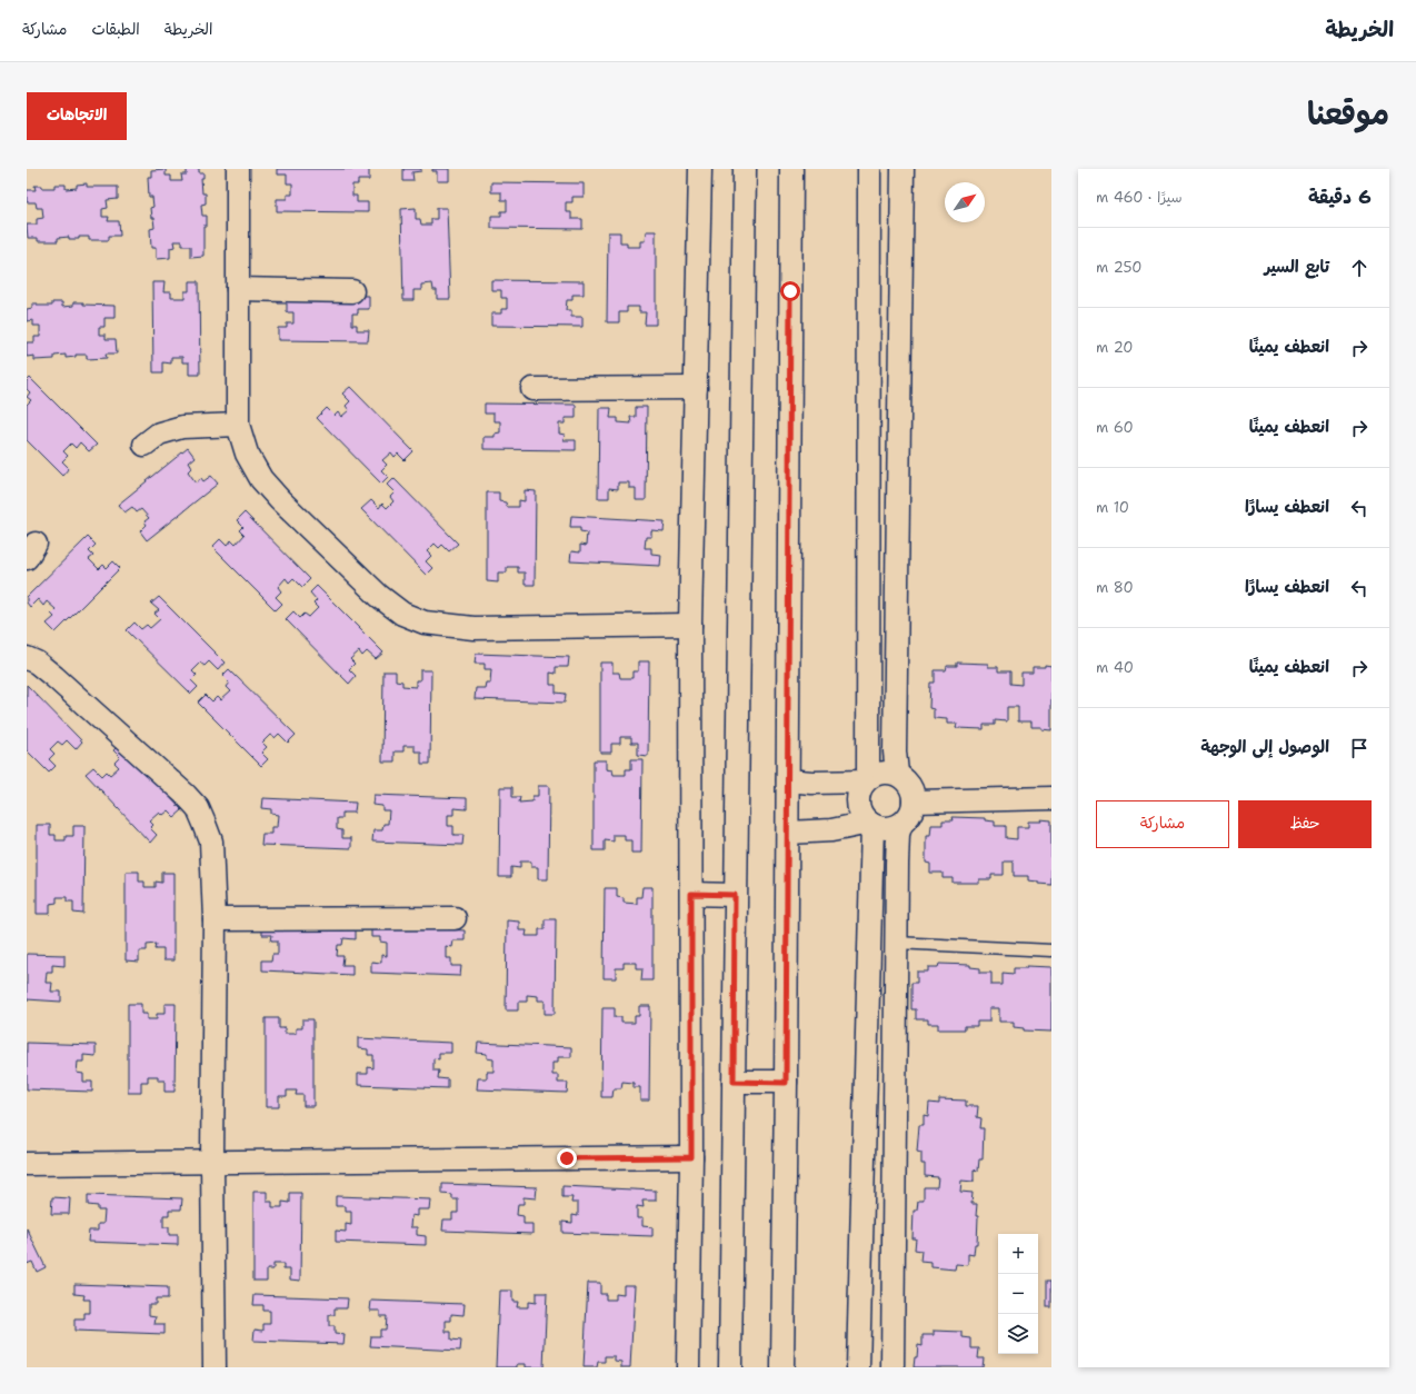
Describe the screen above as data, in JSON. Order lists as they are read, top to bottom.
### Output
{
  "north": "top right",
  "page": {
    "header": "الخريطة",
    "nav": ["الخريطة", "الطبقات", "مشاركة"],
    "title": "موقعنا",
    "buttons": [
      "الاتجاهات",
      ["حفظ", "مشاركة"]
    ],
    "heading": ["6 دقيقة", "سيرًا · 460 m"],
    "list": [
      ["تابع السير", "250 m"],
      ["انعطف يمينًا", "20 m"],
      ["انعطف يمينًا", "60 m"],
      ["انعطف يسارًا", "10 m"],
      ["انعطف يسارًا", "80 m"],
      ["انعطف يمينًا", "40 m"],
      "الوصول إلى الوجهة"
    ],
    "map_buttons": ["+", "−"]
  }
}
